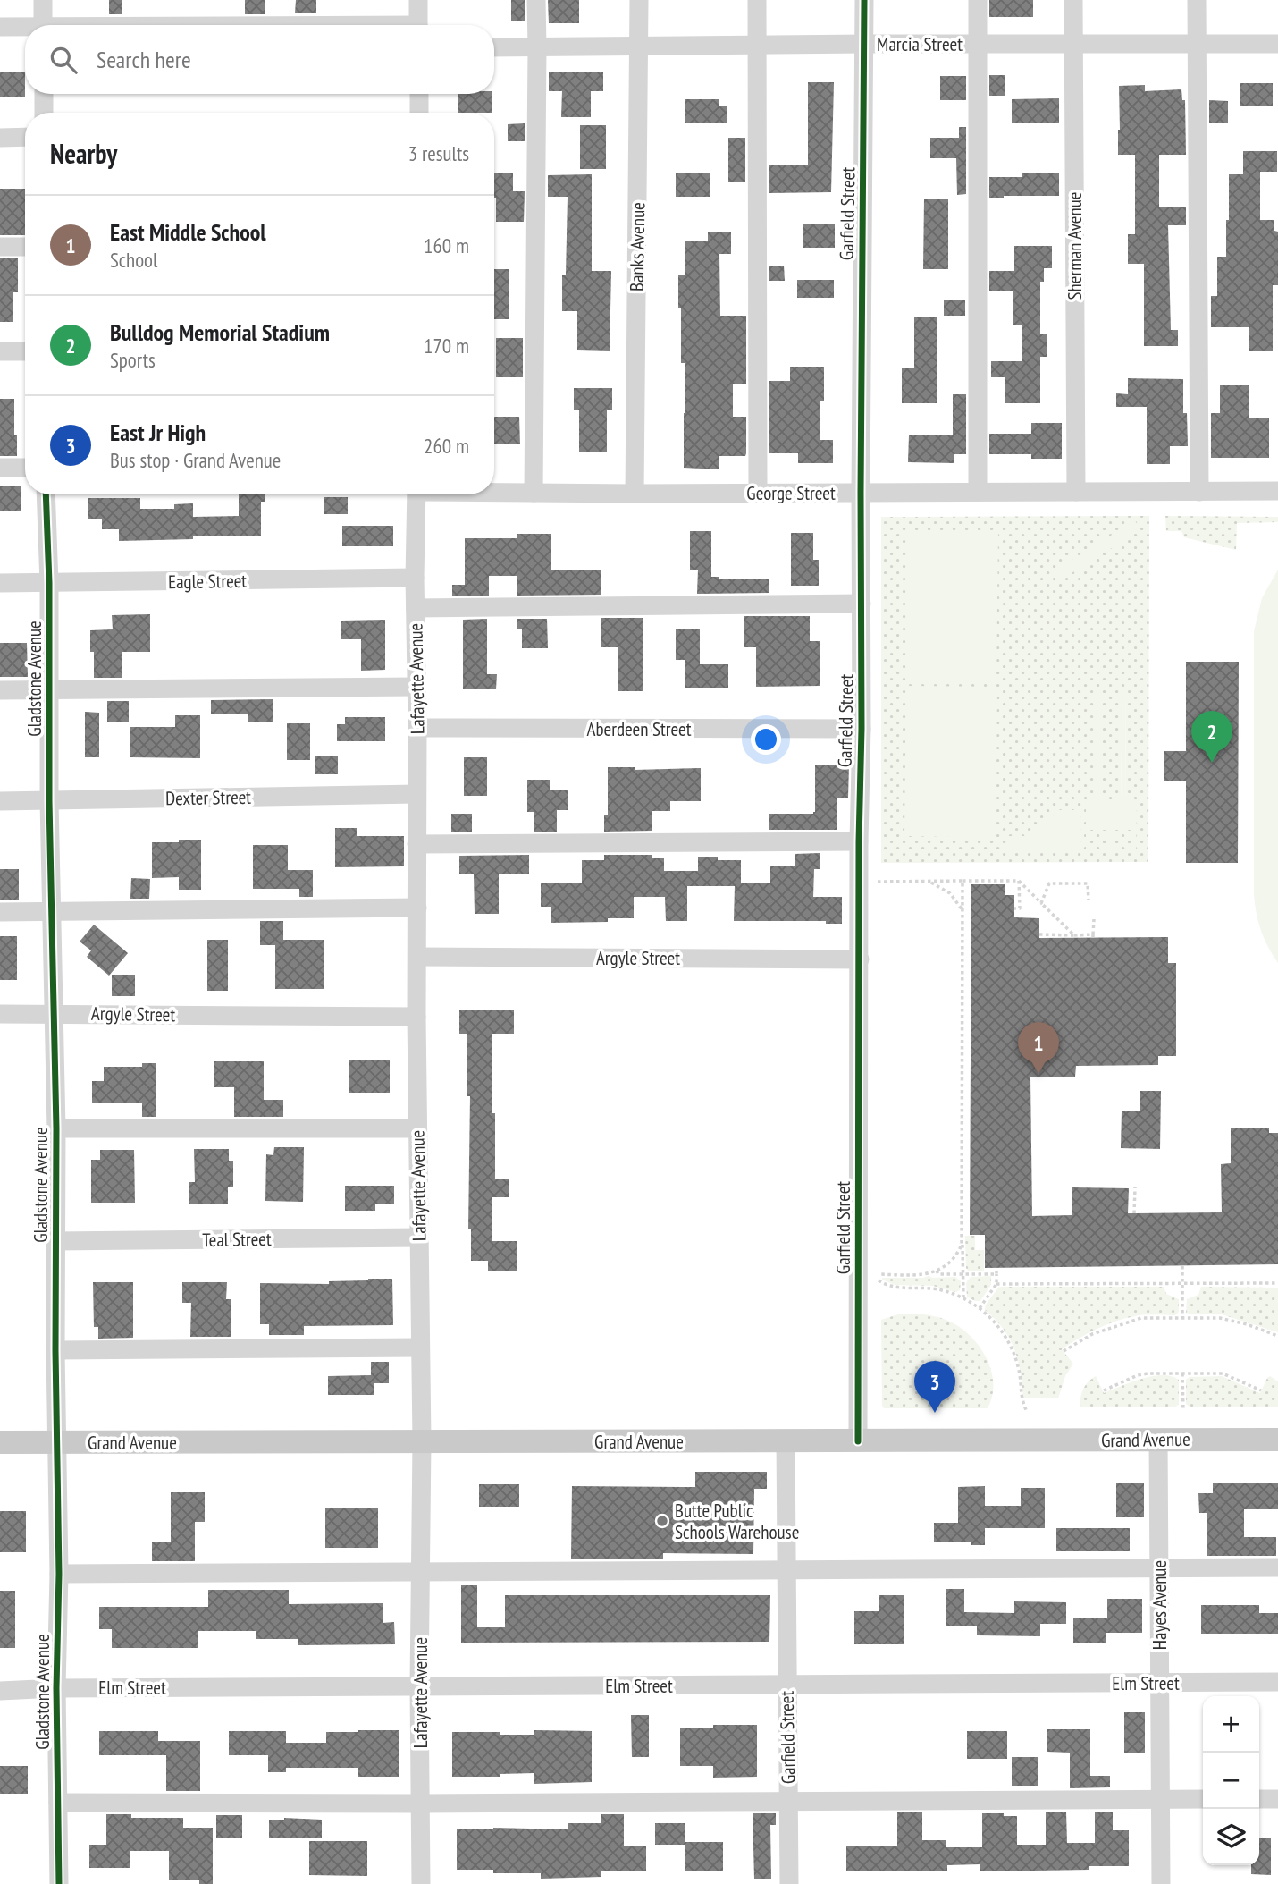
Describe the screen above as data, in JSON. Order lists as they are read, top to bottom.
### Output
{
  "streets": {
    "main road": ["Grand Avenue"],
    "street": [
      "Marcia Street",
      "Garfield Street",
      "Sherman Avenue",
      "Banks Avenue",
      "George Street",
      "Eagle Street",
      "Gladstone Avenue",
      "Lafayette Avenue",
      "Aberdeen Street",
      "Dexter Street",
      "Argyle Street",
      "Teal Street",
      "Hayes Avenue",
      "Elm Street"
    ]
  },
  "crossings": [
    ["Marcia Street", "Garfield Street"],
    ["Marcia Street", "Sherman Avenue"],
    ["Marcia Street", "Banks Avenue"],
    ["Garfield Street", "George Street"],
    ["Garfield Street", "Aberdeen Street"],
    ["Garfield Street", "Argyle Street"],
    ["Garfield Street", "Grand Avenue"],
    ["Garfield Street", "Elm Street"],
    ["Sherman Avenue", "George Street"],
    ["Banks Avenue", "George Street"],
    ["Eagle Street", "Gladstone Avenue"],
    ["Eagle Street", "Lafayette Avenue"],
    ["Gladstone Avenue", "Dexter Street"],
    ["Gladstone Avenue", "Argyle Street"],
    ["Gladstone Avenue", "Teal Street"],
    ["Gladstone Avenue", "Grand Avenue"],
    ["Gladstone Avenue", "Elm Street"],
    ["Lafayette Avenue", "Aberdeen Street"],
    ["Lafayette Avenue", "Dexter Street"],
    ["Lafayette Avenue", "Argyle Street"],
    ["Lafayette Avenue", "Teal Street"],
    ["Lafayette Avenue", "Grand Avenue"],
    ["Lafayette Avenue", "Elm Street"],
    ["Grand Avenue", "Hayes Avenue"],
    ["Hayes Avenue", "Elm Street"]
  ],
  "places": ["Butte Public Schools Warehouse"],
  "page": {
    "search": "Search here",
    "heading": ["Nearby", "3 results"],
    "list": [
      {
        "mark": "1",
        "name": "East Middle School",
        "note": "School",
        "value": "160 m"
      },
      {
        "mark": "2",
        "name": "Bulldog Memorial Stadium",
        "note": "Sports",
        "value": "170 m"
      },
      {
        "mark": "3",
        "name": "East Jr High",
        "note": "Bus stop · Grand Avenue",
        "value": "260 m"
      }
    ],
    "pins": ["2", "1", "3"],
    "map_buttons": ["+", "−"]
  }
}
